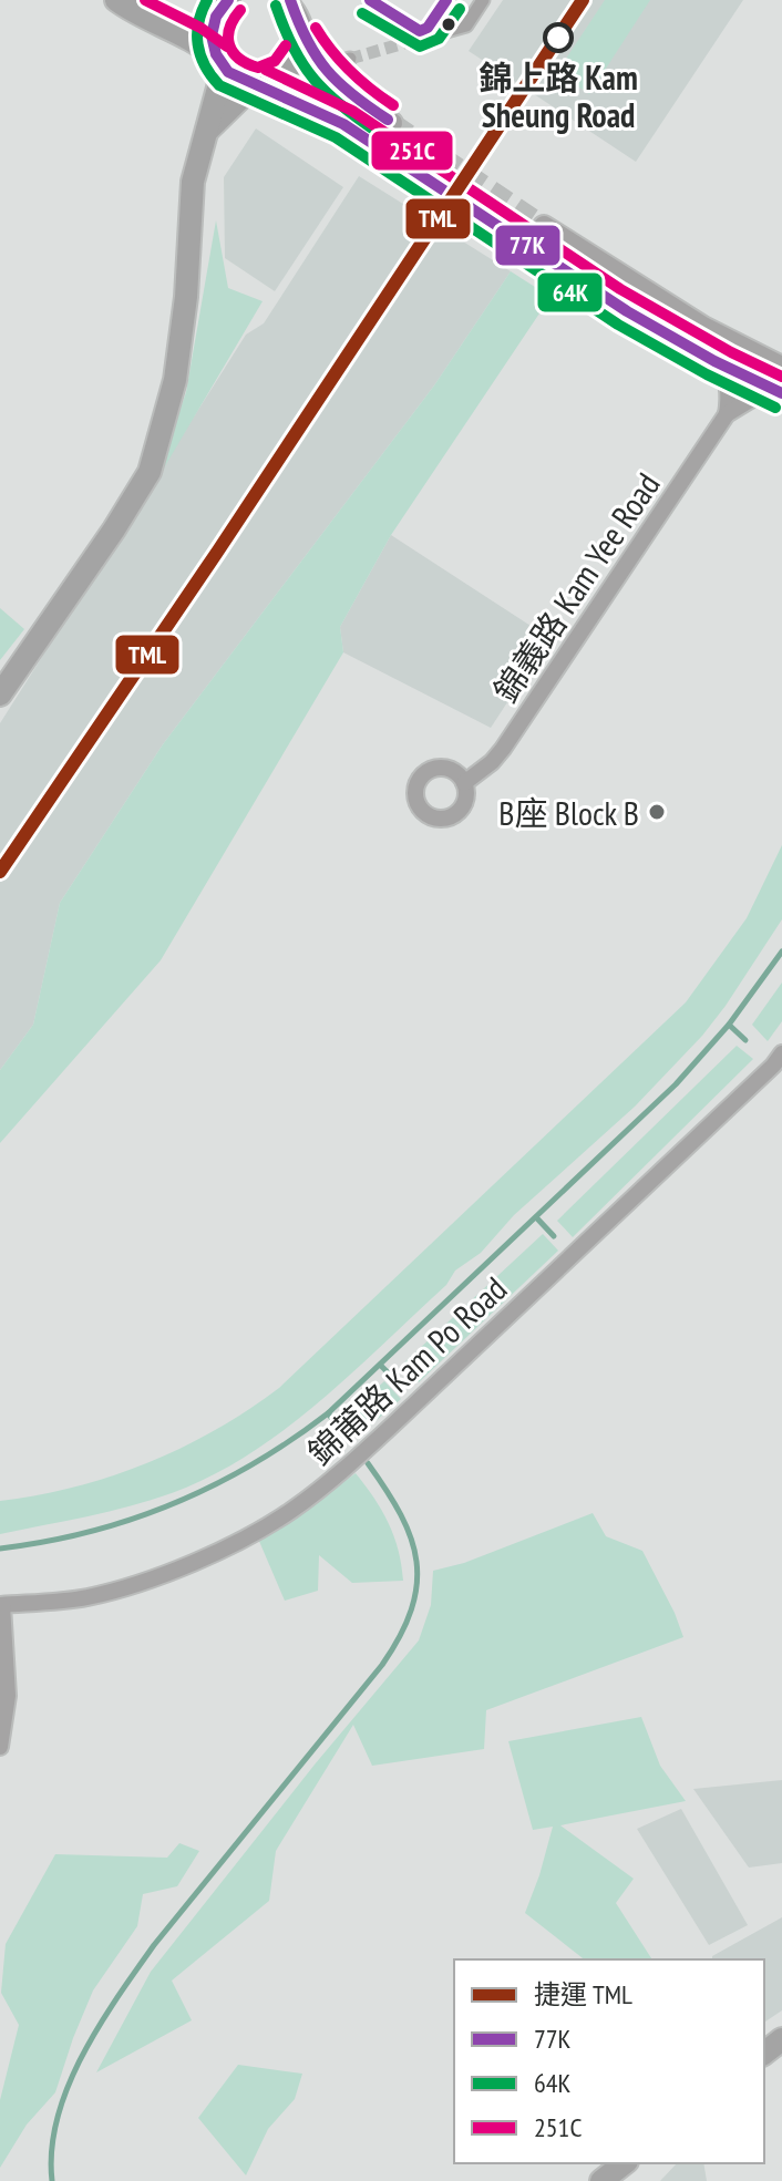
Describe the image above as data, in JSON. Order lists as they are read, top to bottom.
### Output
{
  "streets": {
    "street": ["錦義路 Kam Yee Road", "錦莆路 Kam Po Road"]
  },
  "places": ["錦上路 Kam Sheung Road", "B座 Block B"],
  "lines": [
    "metro line TML",
    "transit line 77K",
    "transit line 64K",
    "transit line 251C"
  ],
  "legend": [
    "捷運 TML",
    "77K",
    "64K",
    "251C"
  ]
}
